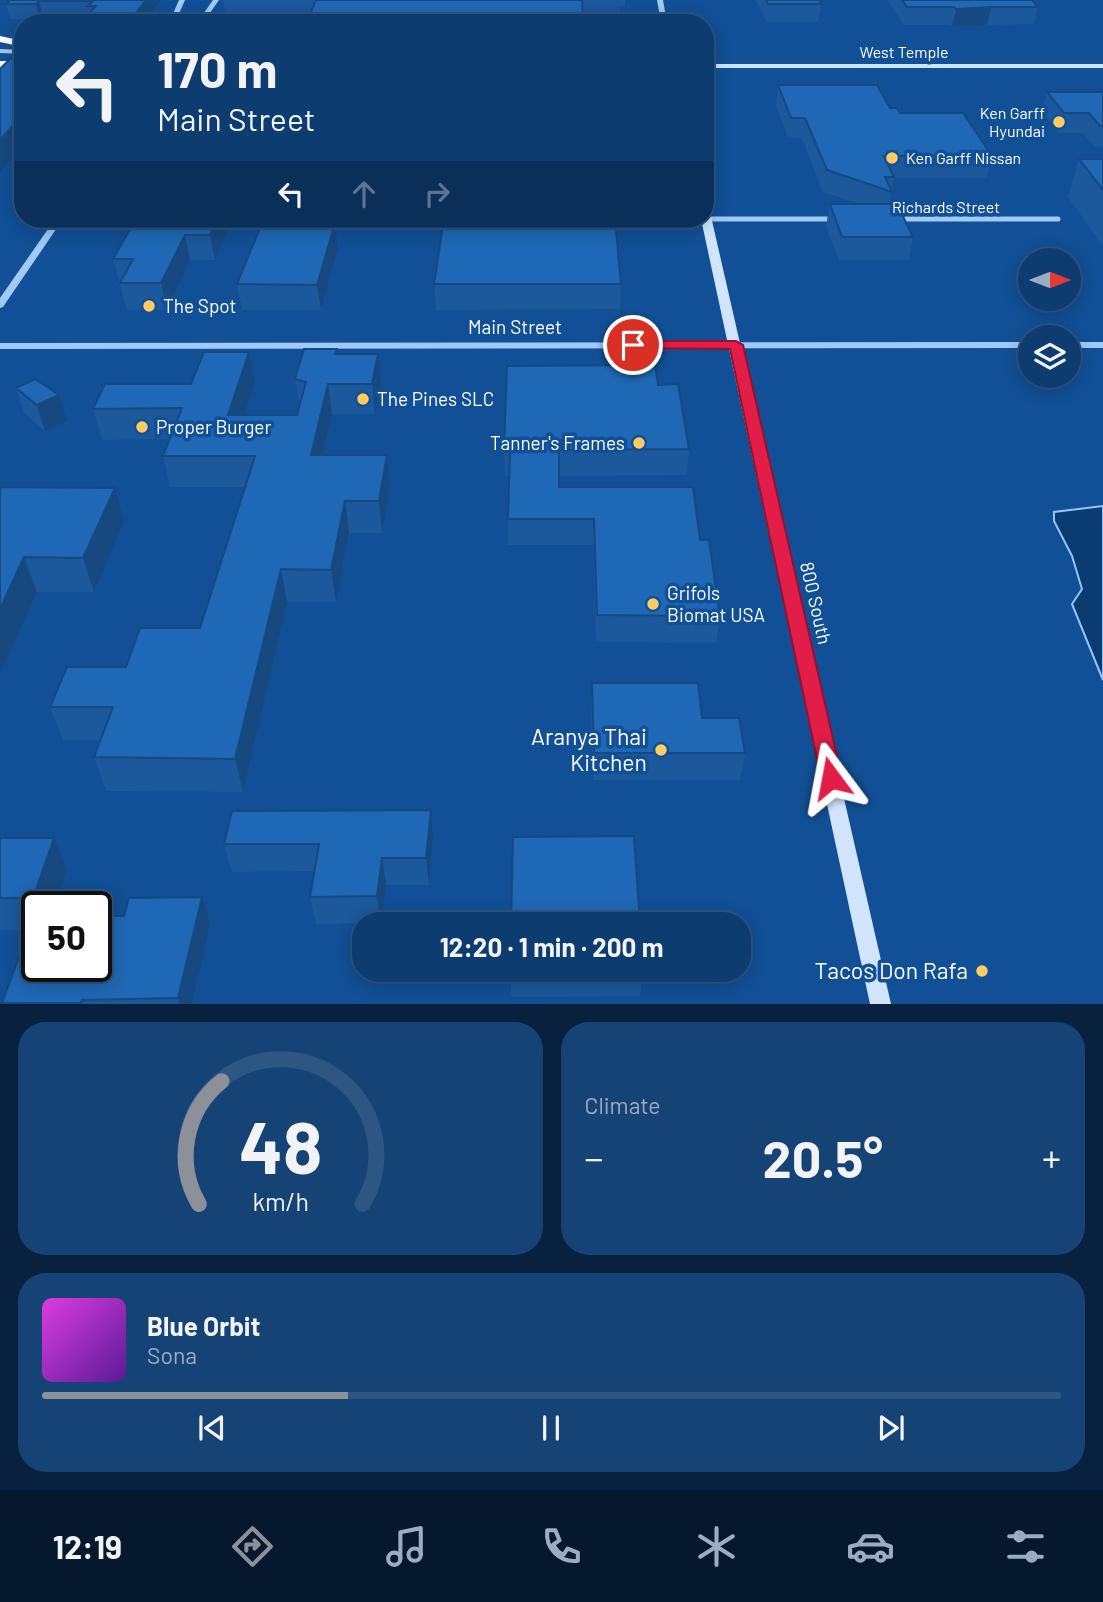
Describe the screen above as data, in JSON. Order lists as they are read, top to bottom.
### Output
{
  "streets": {
    "main road": ["West Temple", "800 South"],
    "street": ["Richards Street", "Main Street"]
  },
  "crossings": [
    ["Main Street", "800 South"]
  ],
  "places": [
    "Ken Garff Hyundai",
    "Ken Garff Nissan",
    "The Spot",
    "The Pines SLC",
    "Proper Burger",
    "Tanner's Frames",
    "Grifols Biomat USA",
    "Aranya Thai Kitchen",
    "Tacos Don Rafa"
  ],
  "north": "right",
  "page": {
    "turn": ["170 m", "Main Street"],
    "limit": "50",
    "trip": "12:20 · 1 min · 200 m",
    "tile": "Climate",
    "heat": ["−", "20.5°", "+"],
    "song": ["Blue Orbit", "Sona"],
    "tabs": "12:19",
    "gauge": ["48", "km/h"]
  }
}
